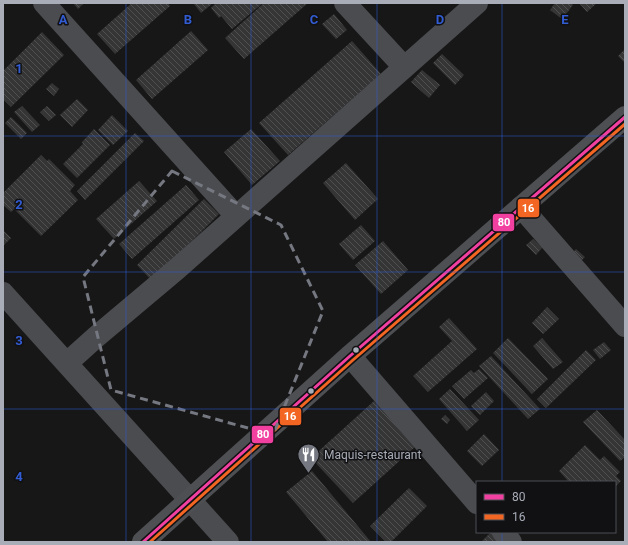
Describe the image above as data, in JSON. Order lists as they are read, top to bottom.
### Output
{
  "places": {
    "restaurant": ["Maquis-restaurant"]
  },
  "lines": ["transit line 80", "transit line 16"],
  "legend": ["80", "16"],
  "grid": {
    "columns": [
      "A",
      "B",
      "C",
      "D",
      "E"
    ],
    "rows": [
      "1",
      "2",
      "3",
      "4"
    ]
  }
}
